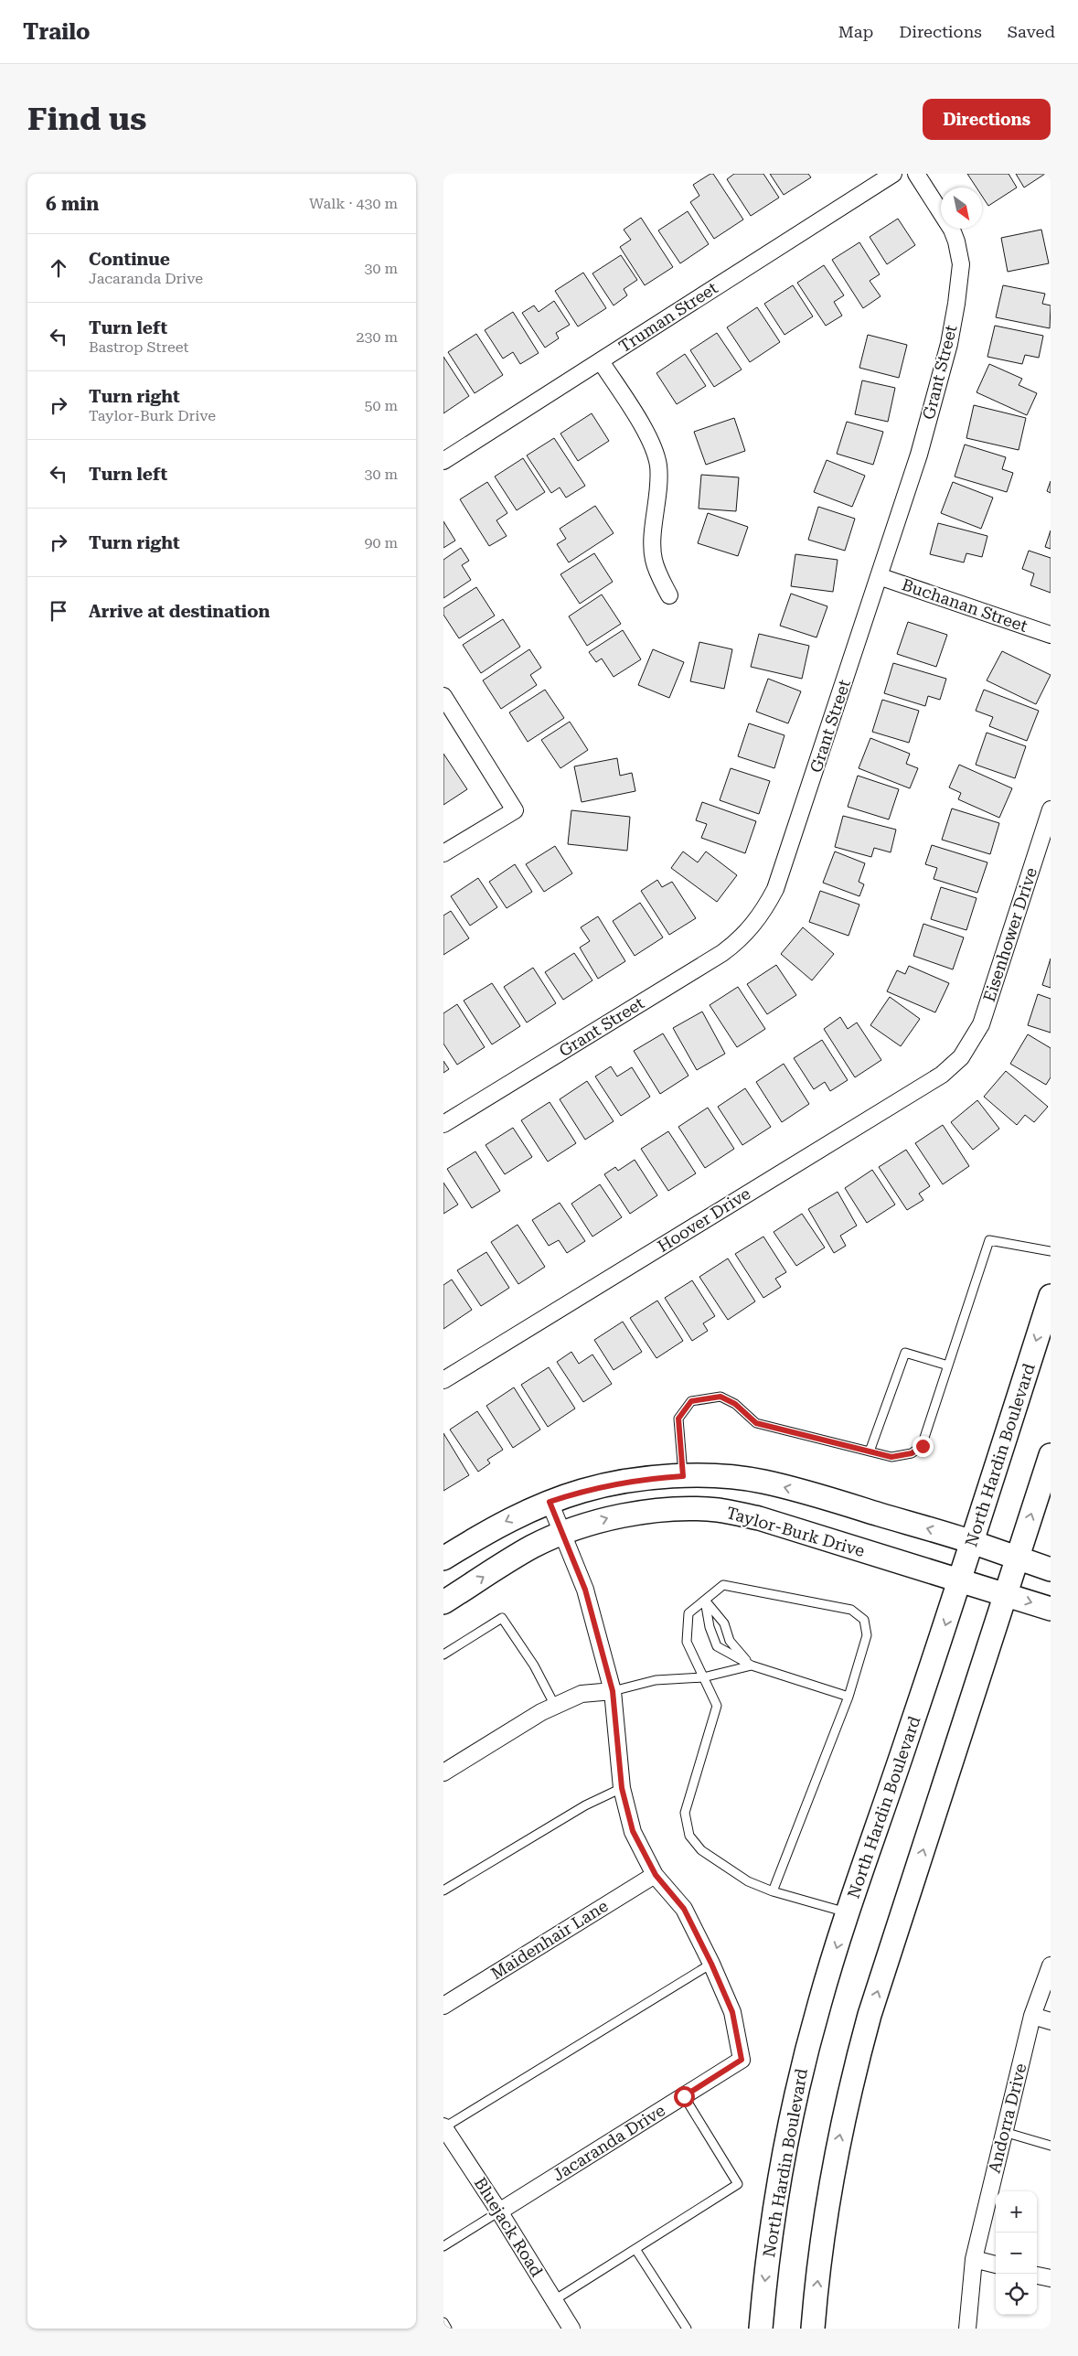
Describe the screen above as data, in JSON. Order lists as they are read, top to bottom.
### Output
{
  "streets": {
    "main road": ["North Hardin Boulevard", "Taylor-Burk Drive"],
    "street": [
      "Truman Street",
      "Grant Street",
      "Buchanan Street",
      "Eisenhower Drive",
      "Hoover Drive",
      "Maidenhair Lane",
      "Andorra Drive",
      "Jacaranda Drive",
      "Bluejack Road"
    ]
  },
  "crossings": [
    ["Grant Street", "Buchanan Street"],
    ["Eisenhower Drive", "Hoover Drive"],
    ["North Hardin Boulevard", "Taylor-Burk Drive"],
    ["Jacaranda Drive", "Bluejack Road"]
  ],
  "north": "bottom right",
  "page": {
    "header": "Trailo",
    "nav": ["Map", "Directions", "Saved"],
    "buttons": "Directions",
    "title": "Find us",
    "heading": ["6 min", "Walk · 430 m"],
    "list": [
      ["Continue", "Jacaranda Drive", "30 m"],
      ["Turn left", "Bastrop Street", "230 m"],
      ["Turn right", "Taylor-Burk Drive", "50 m"],
      ["Turn left", "30 m"],
      ["Turn right", "90 m"],
      "Arrive at destination"
    ],
    "map_buttons": ["+", "−"]
  }
}
